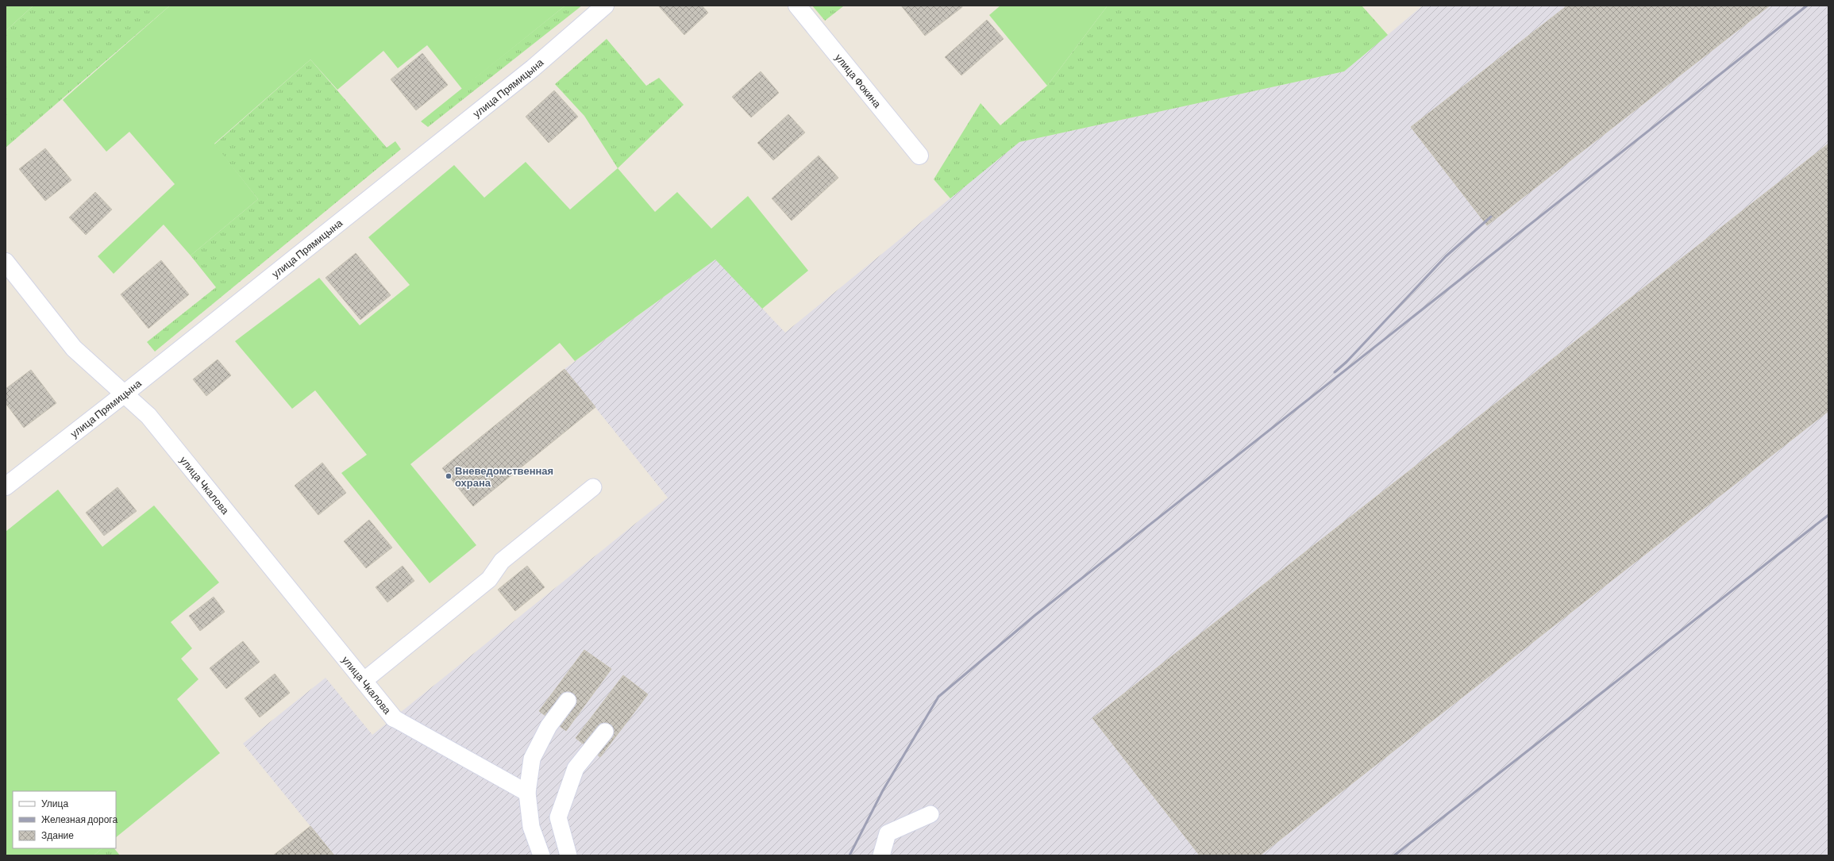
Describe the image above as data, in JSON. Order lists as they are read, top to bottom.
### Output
{
  "streets": {
    "street": ["улица Фокина", "улица Прямицына", "улица Чкалова"]
  },
  "crossings": [
    ["улица Прямицына", "улица Чкалова"]
  ],
  "places": ["Вневедомственная охрана"],
  "legend": ["Улица", "Железная дорога", "Здание"]
}
